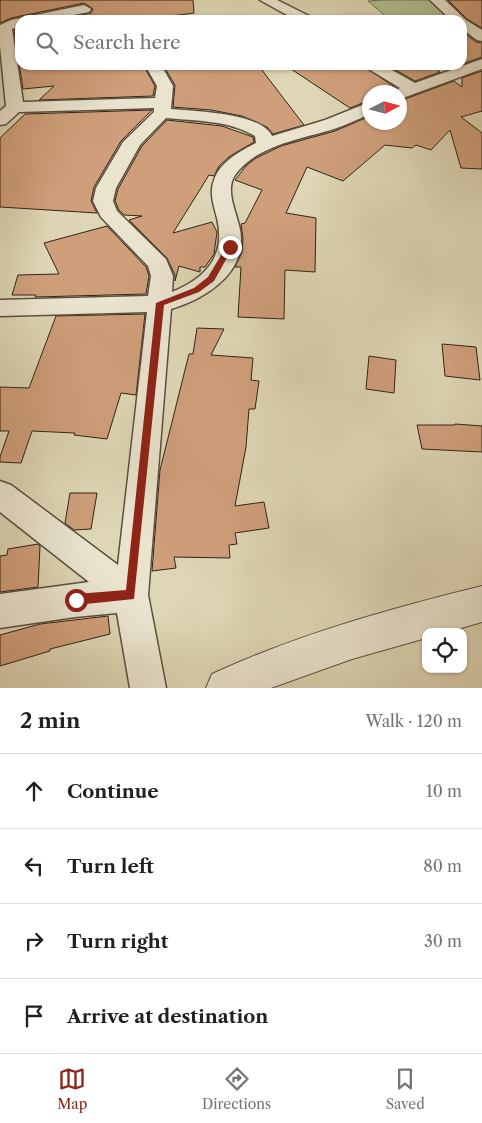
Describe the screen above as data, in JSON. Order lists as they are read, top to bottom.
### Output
{
  "north": "right",
  "page": {
    "search": "Search here",
    "heading": ["2 min", "Walk · 120 m"],
    "list": [
      ["Continue", "10 m"],
      ["Turn left", "80 m"],
      ["Turn right", "30 m"],
      "Arrive at destination"
    ],
    "nav": ["Map", "Directions", "Saved"]
  }
}
